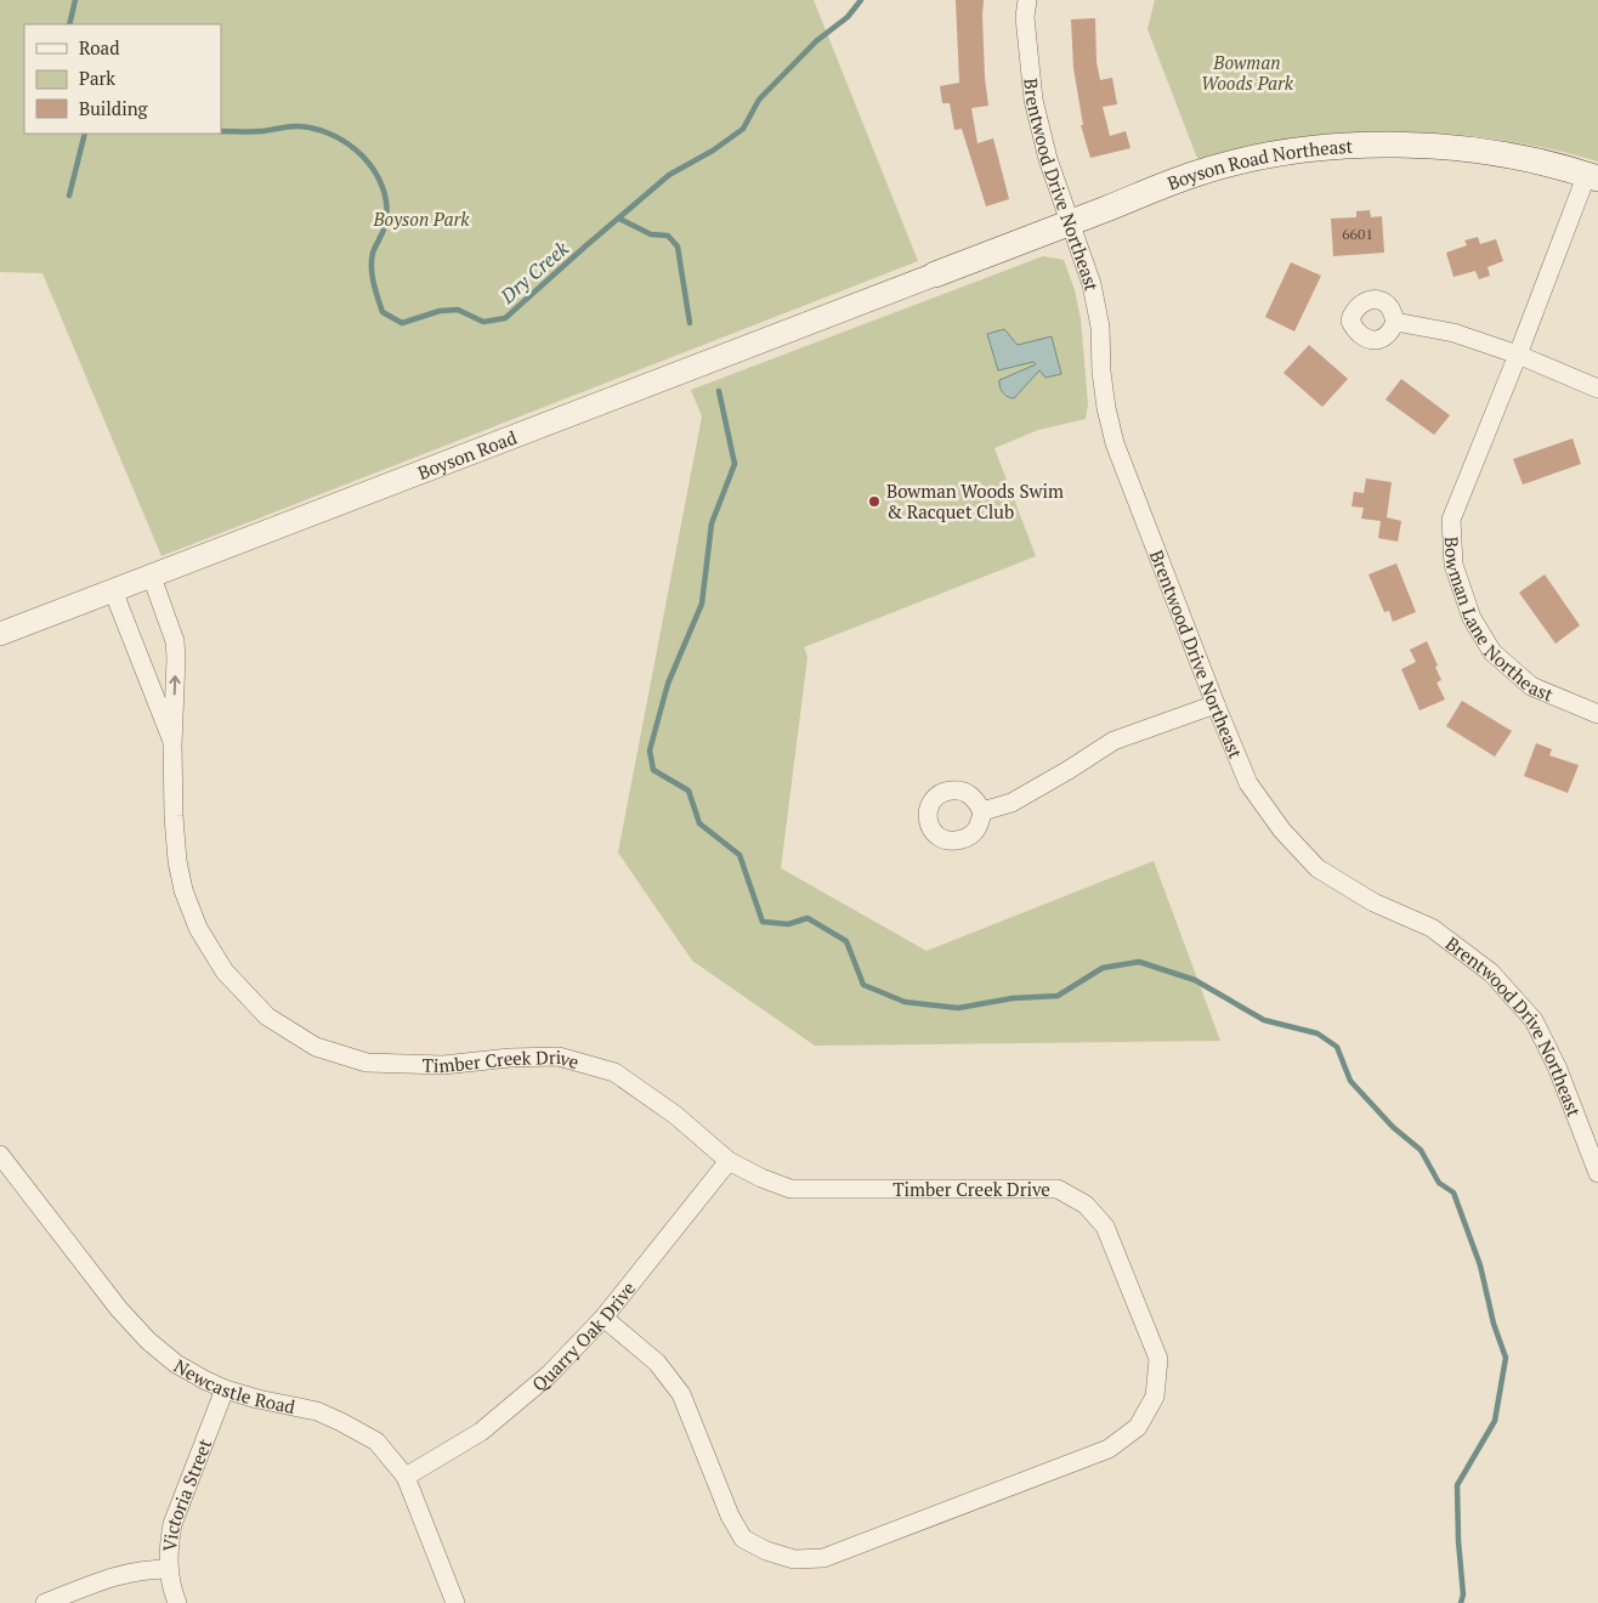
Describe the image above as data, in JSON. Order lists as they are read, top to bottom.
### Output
{
  "streets": {
    "main road": ["Boyson Road Northeast"],
    "street": [
      "Brentwood Drive Northeast",
      "Boyson Road",
      "Bowman Lane Northeast",
      "Timber Creek Drive",
      "Quarry Oak Drive",
      "Newcastle Road",
      "Victoria Street"
    ]
  },
  "crossings": [
    ["Boyson Road Northeast", "Brentwood Drive Northeast"],
    ["Boyson Road Northeast", "Boyson Road"],
    ["Boyson Road Northeast", "Bowman Lane Northeast"],
    ["Boyson Road", "Timber Creek Drive"],
    ["Timber Creek Drive", "Quarry Oak Drive"],
    ["Quarry Oak Drive", "Newcastle Road"],
    ["Newcastle Road", "Victoria Street"]
  ],
  "water": ["Dry Creek"],
  "parks": ["Bowman Woods Park", "Boyson Park"],
  "places": ["Bowman Woods Swim & Racquet Club"],
  "house_numbers": ["6601"],
  "legend": ["Road", "Park", "Building"]
}
